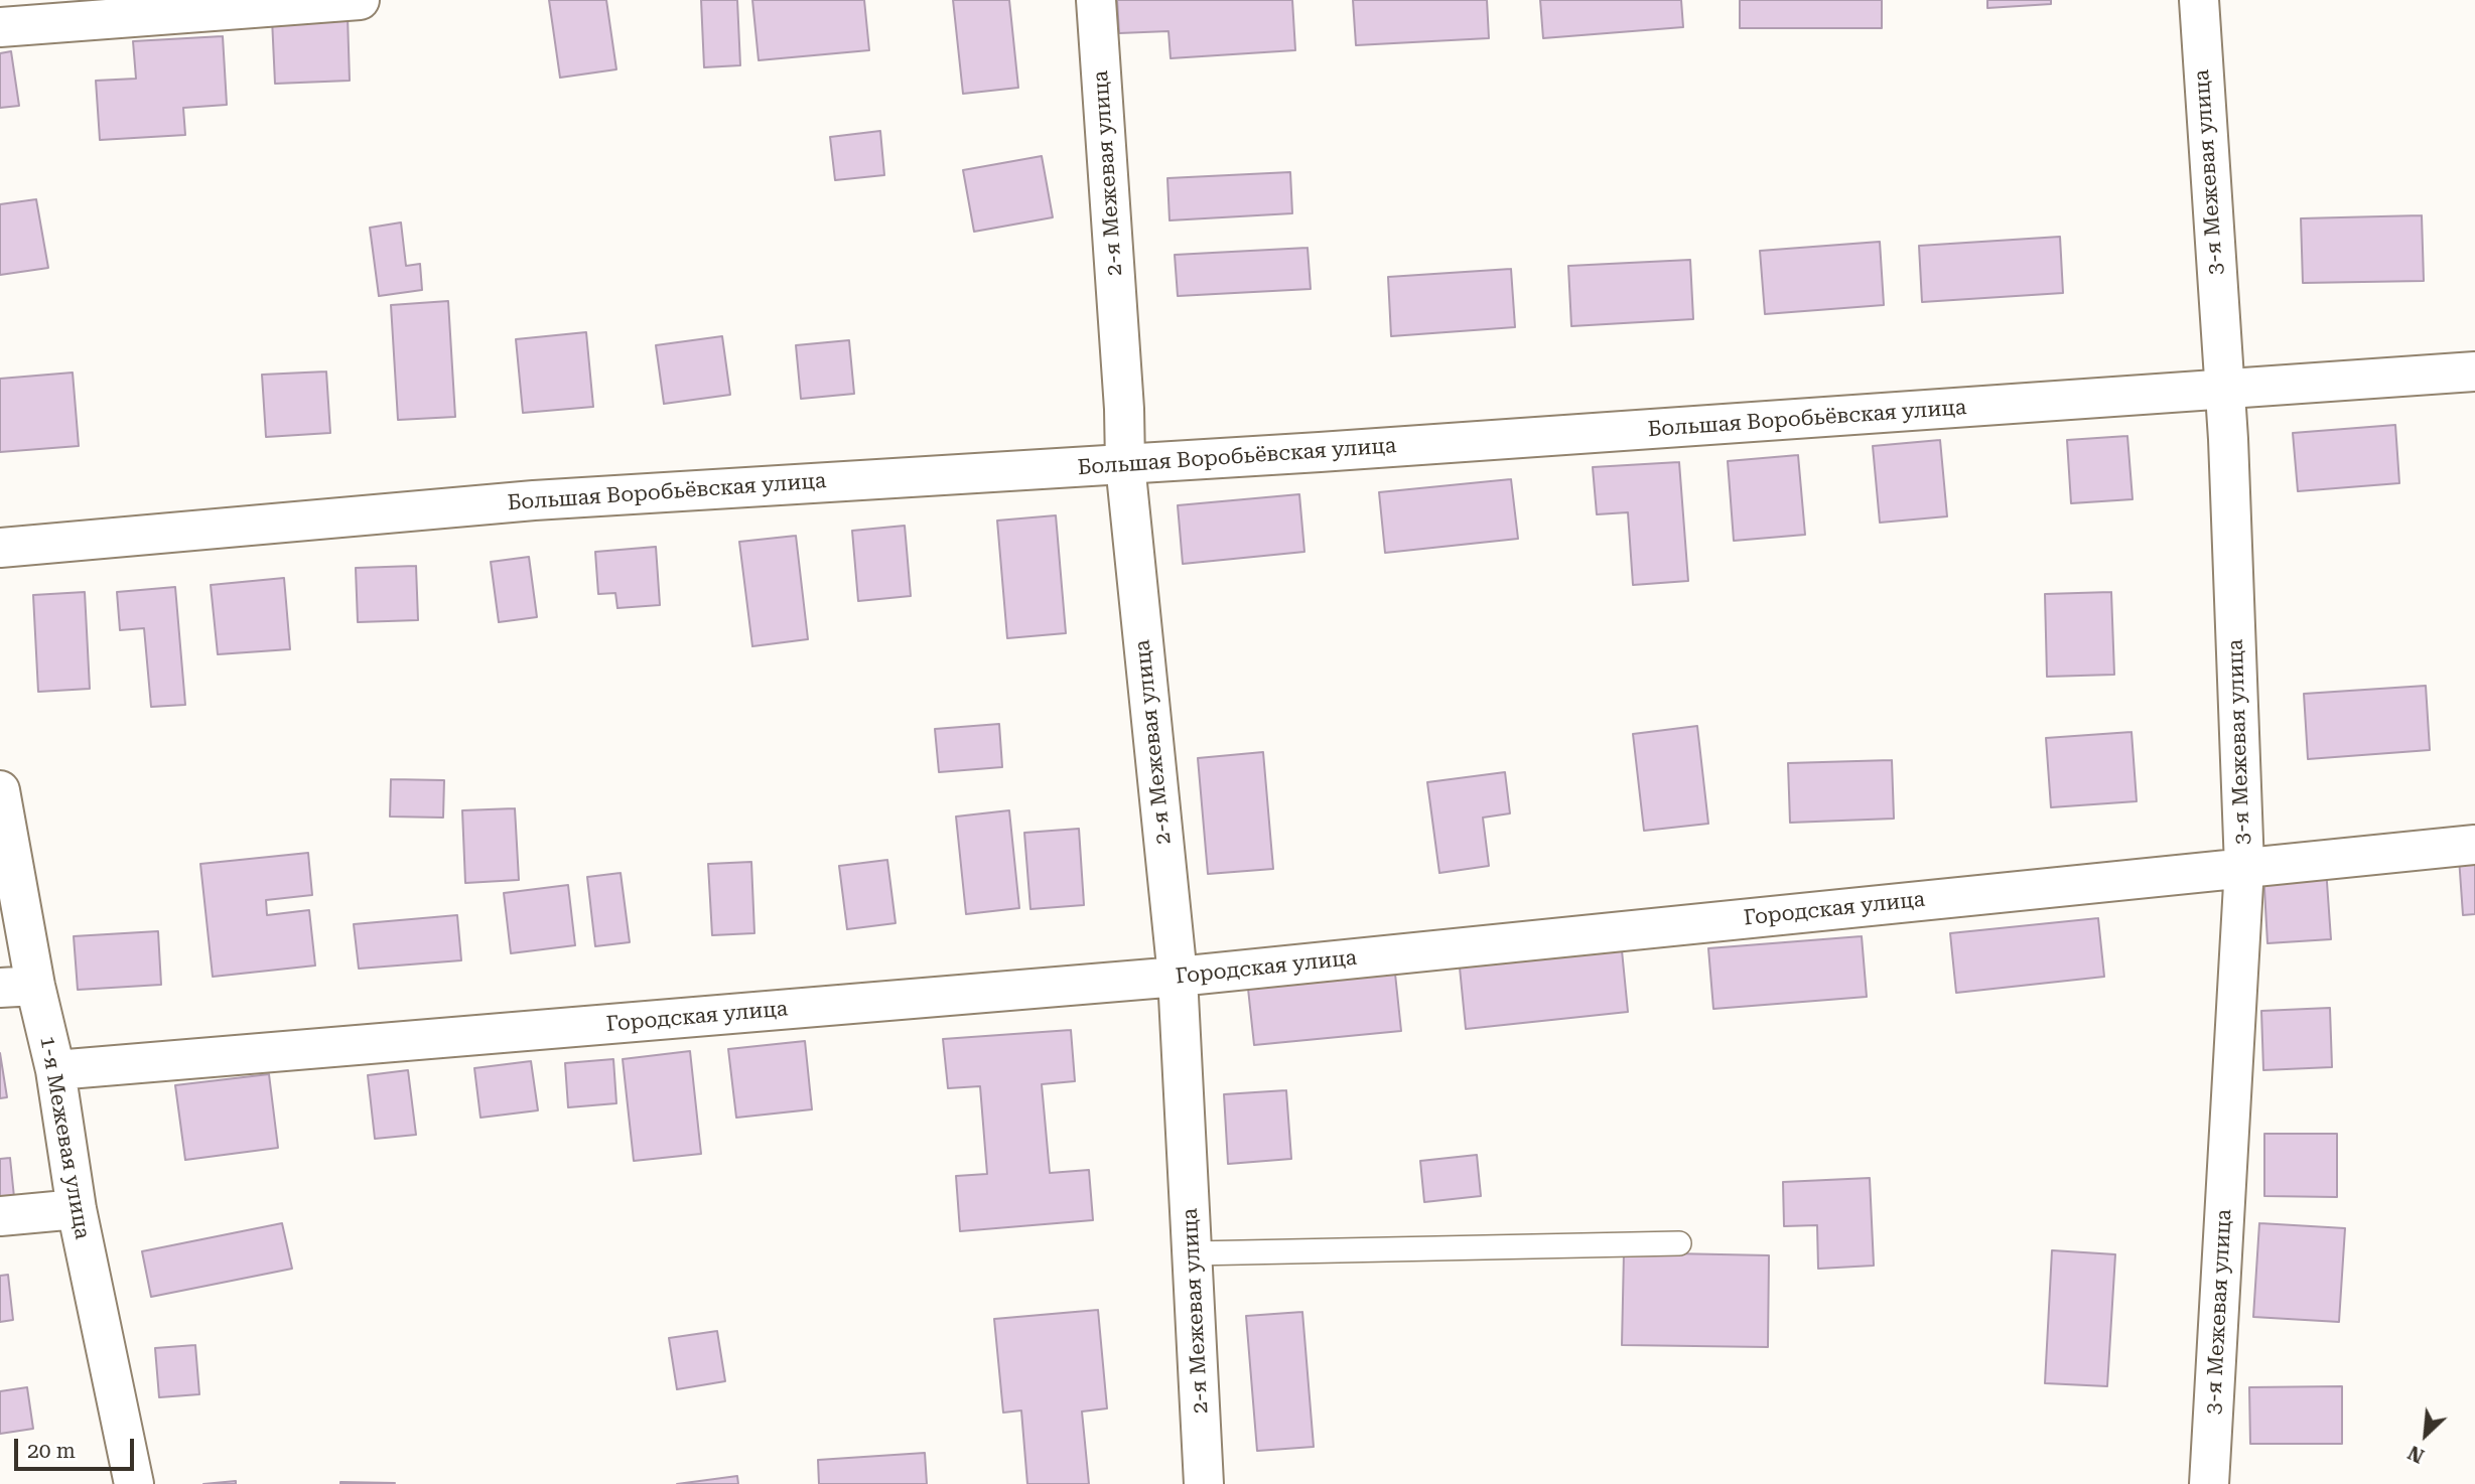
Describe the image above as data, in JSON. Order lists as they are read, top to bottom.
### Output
{
  "streets": {
    "street": [
      "3-я Межевая улица",
      "2-я Межевая улица",
      "Большая Воробьёвская улица",
      "Городская улица",
      "1-я Межевая улица"
    ]
  },
  "crossings": [
    ["3-я Межевая улица", "Большая Воробьёвская улица"],
    ["3-я Межевая улица", "Городская улица"],
    ["2-я Межевая улица", "Большая Воробьёвская улица"],
    ["2-я Межевая улица", "Городская улица"],
    ["Городская улица", "1-я Межевая улица"]
  ],
  "scale_bar": "20 m",
  "north": "bottom left"
}
